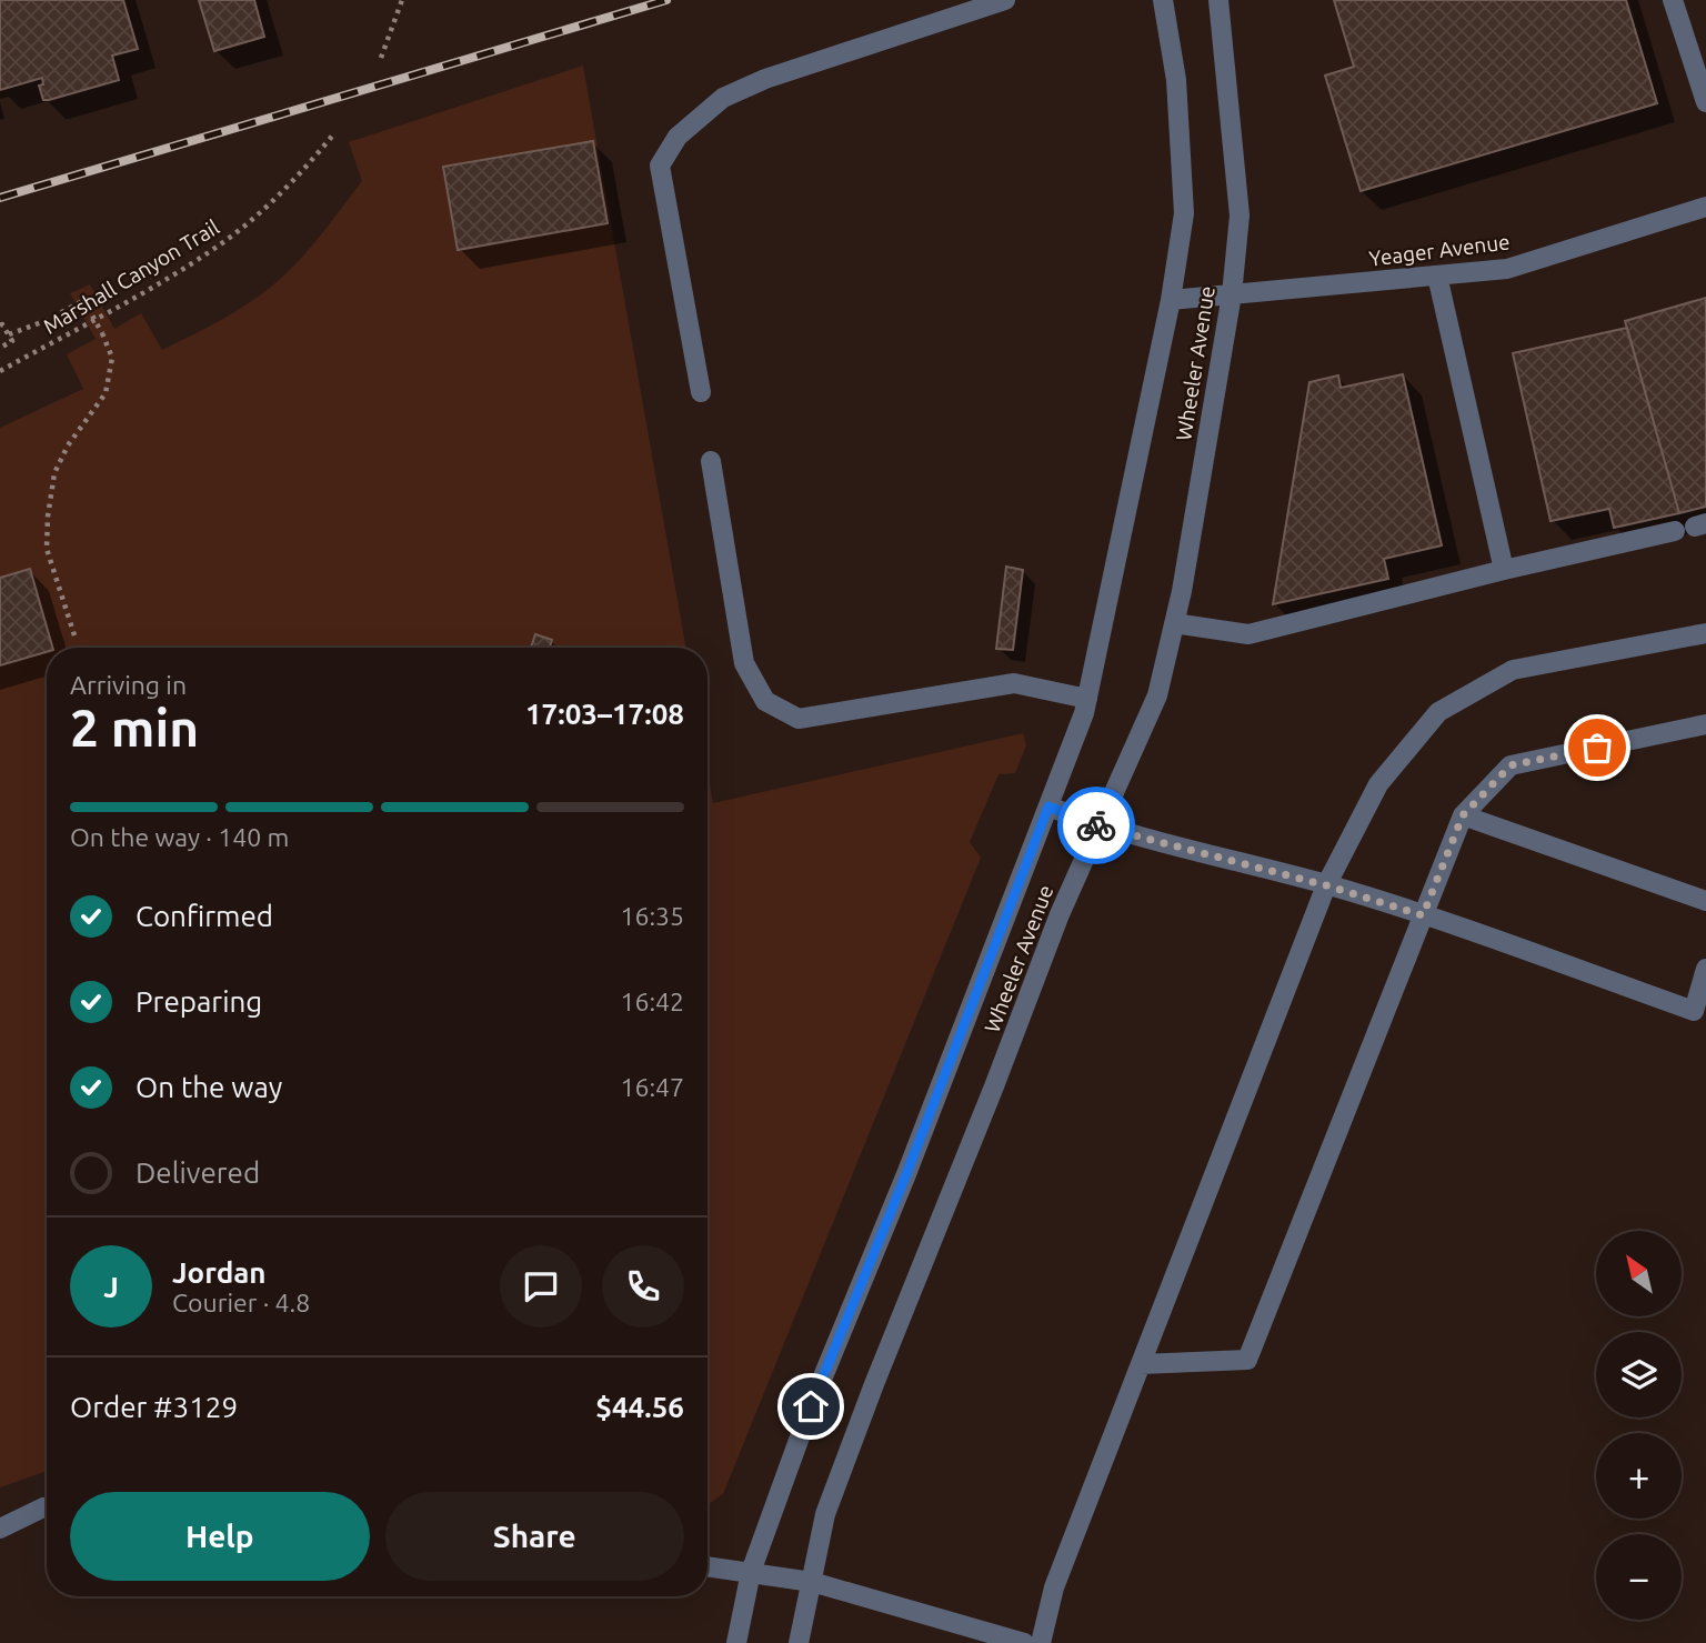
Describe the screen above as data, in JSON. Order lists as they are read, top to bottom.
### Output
{
  "streets": {
    "street": ["Yeager Avenue", "Wheeler Avenue"],
    "path": ["Marshall Canyon Trail"]
  },
  "crossings": [
    ["Yeager Avenue", "Wheeler Avenue"]
  ],
  "north": "top left",
  "page": {
    "heading": ["2 min", "Arriving in", "17:03–17:08"],
    "panel": [
      "Jordan",
      "Courier · 4.8",
      "Order #3129",
      "$44.56"
    ],
    "bar": "On the way · 140 m",
    "list": [
      ["Confirmed", "16:35"],
      ["Preparing", "16:42"],
      ["On the way", "16:47"],
      "Delivered"
    ],
    "map_buttons": ["+", "−"],
    "round": "J",
    "buttons": ["Help", "Share"]
  }
}
